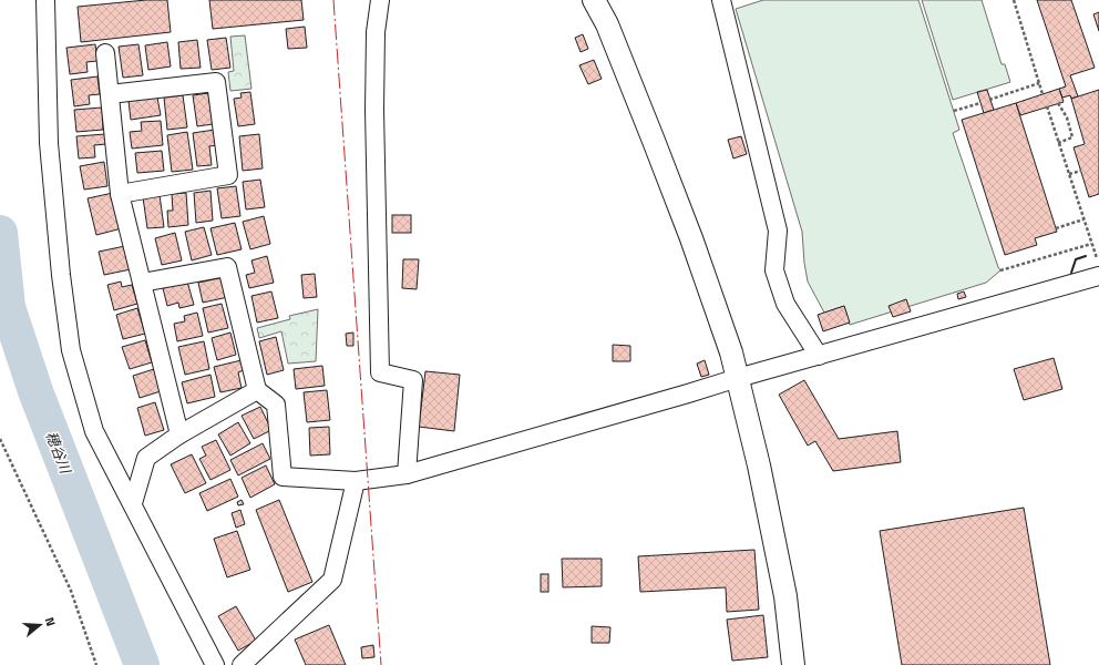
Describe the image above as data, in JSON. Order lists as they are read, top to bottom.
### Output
{
  "water": ["穂谷川"],
  "north": "right"
}
